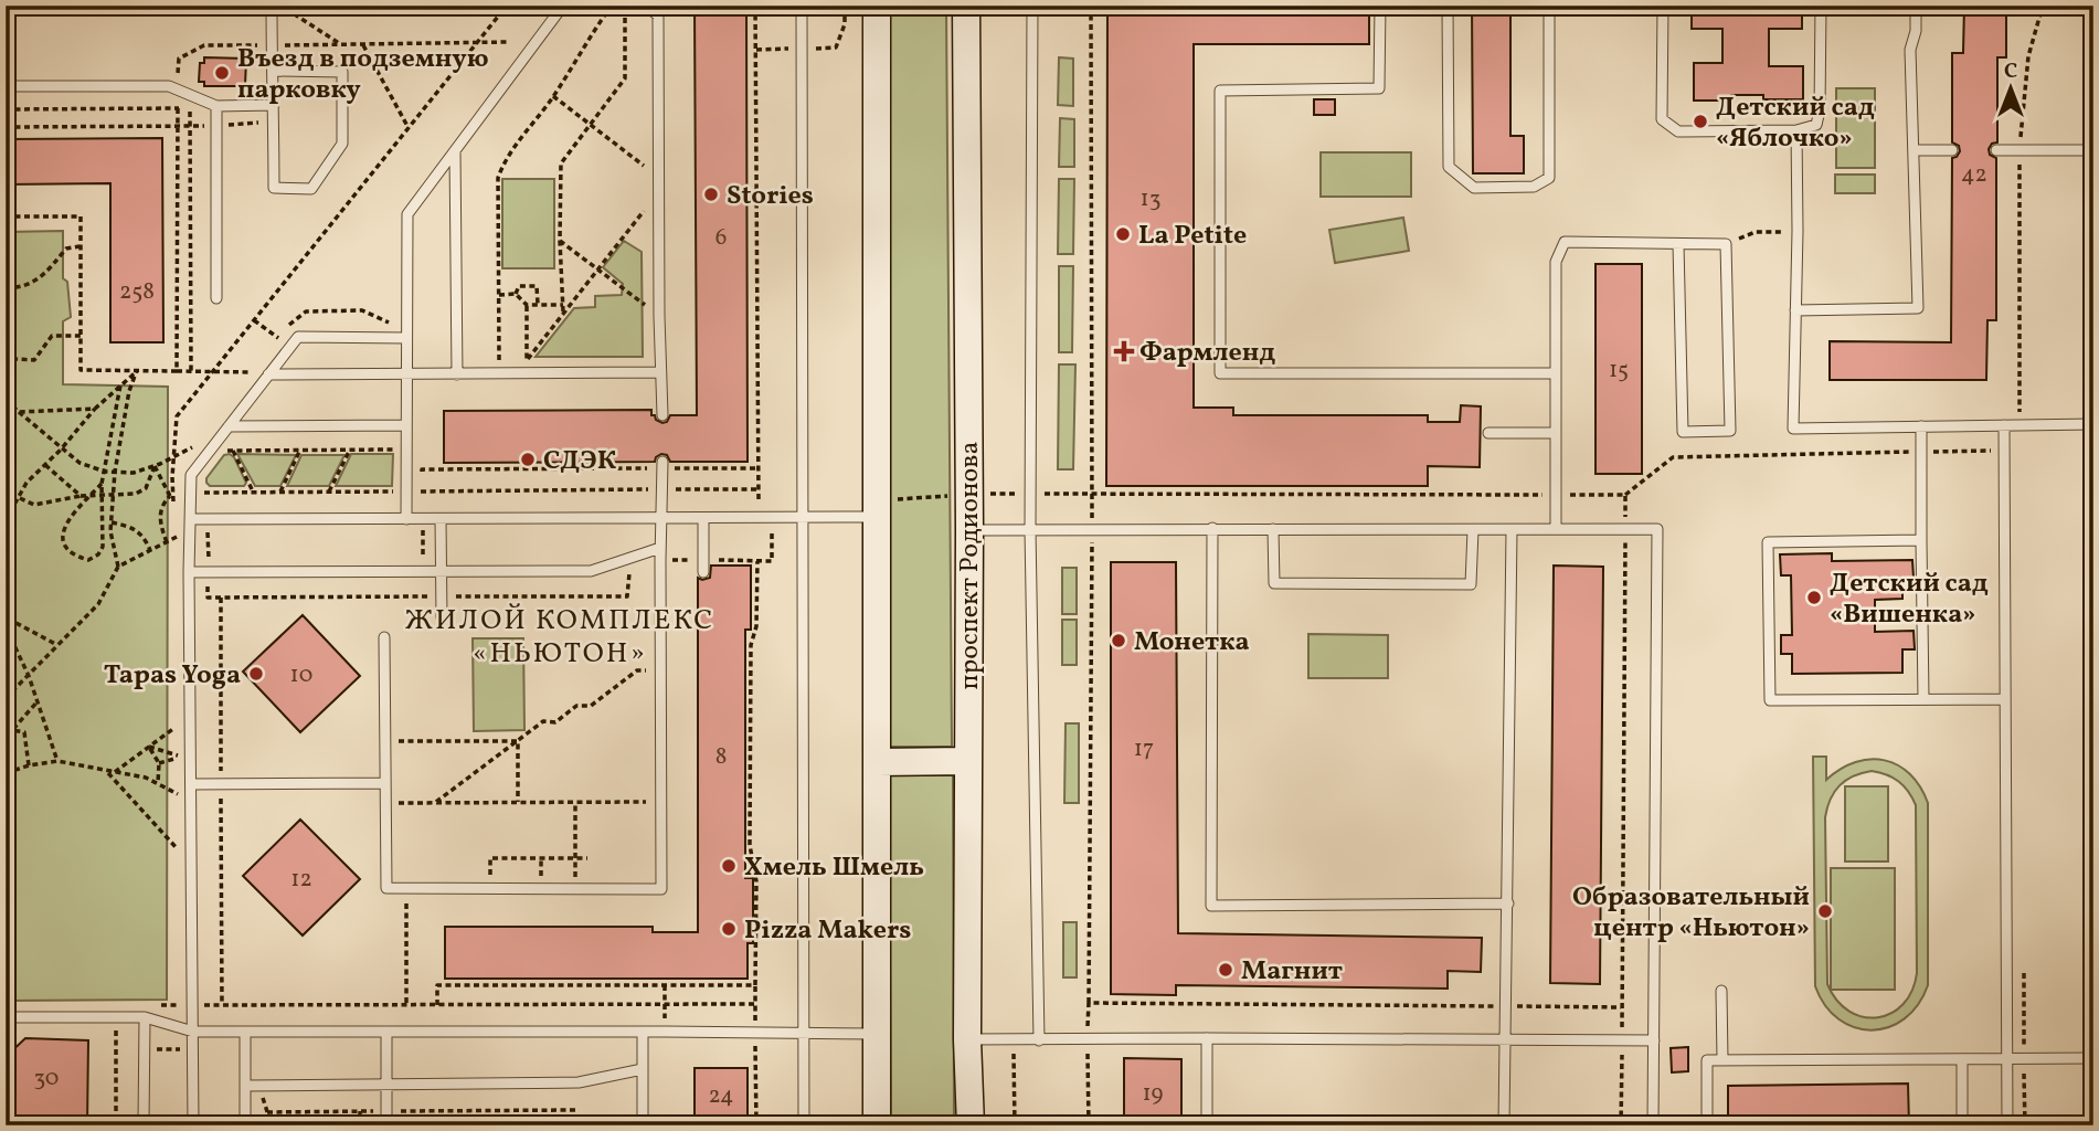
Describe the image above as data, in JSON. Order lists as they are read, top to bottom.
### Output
{
  "streets": {
    "street": ["проспект Родионова"]
  },
  "districts": ["ЖИЛОЙ КОМПЛЕКС «НЬЮТОН»"],
  "places": {
    "other": [
      "Въезд в подземную парковку",
      "Детский сад «Яблочко»",
      "Stories",
      "La Petite",
      "СДЭК",
      "Детский сад «Вишенка»",
      "Монетка",
      "Tapas Yoga",
      "Хмель Шмель",
      "Образовательный центр «Ньютон»",
      "Pizza Makers",
      "Магнит"
    ],
    "health": ["Фармленд"]
  },
  "house_numbers": [
    "42",
    "13",
    "6",
    "258",
    "15",
    "10",
    "17",
    "8",
    "12",
    "30",
    "19",
    "24"
  ],
  "north": "top"
}
